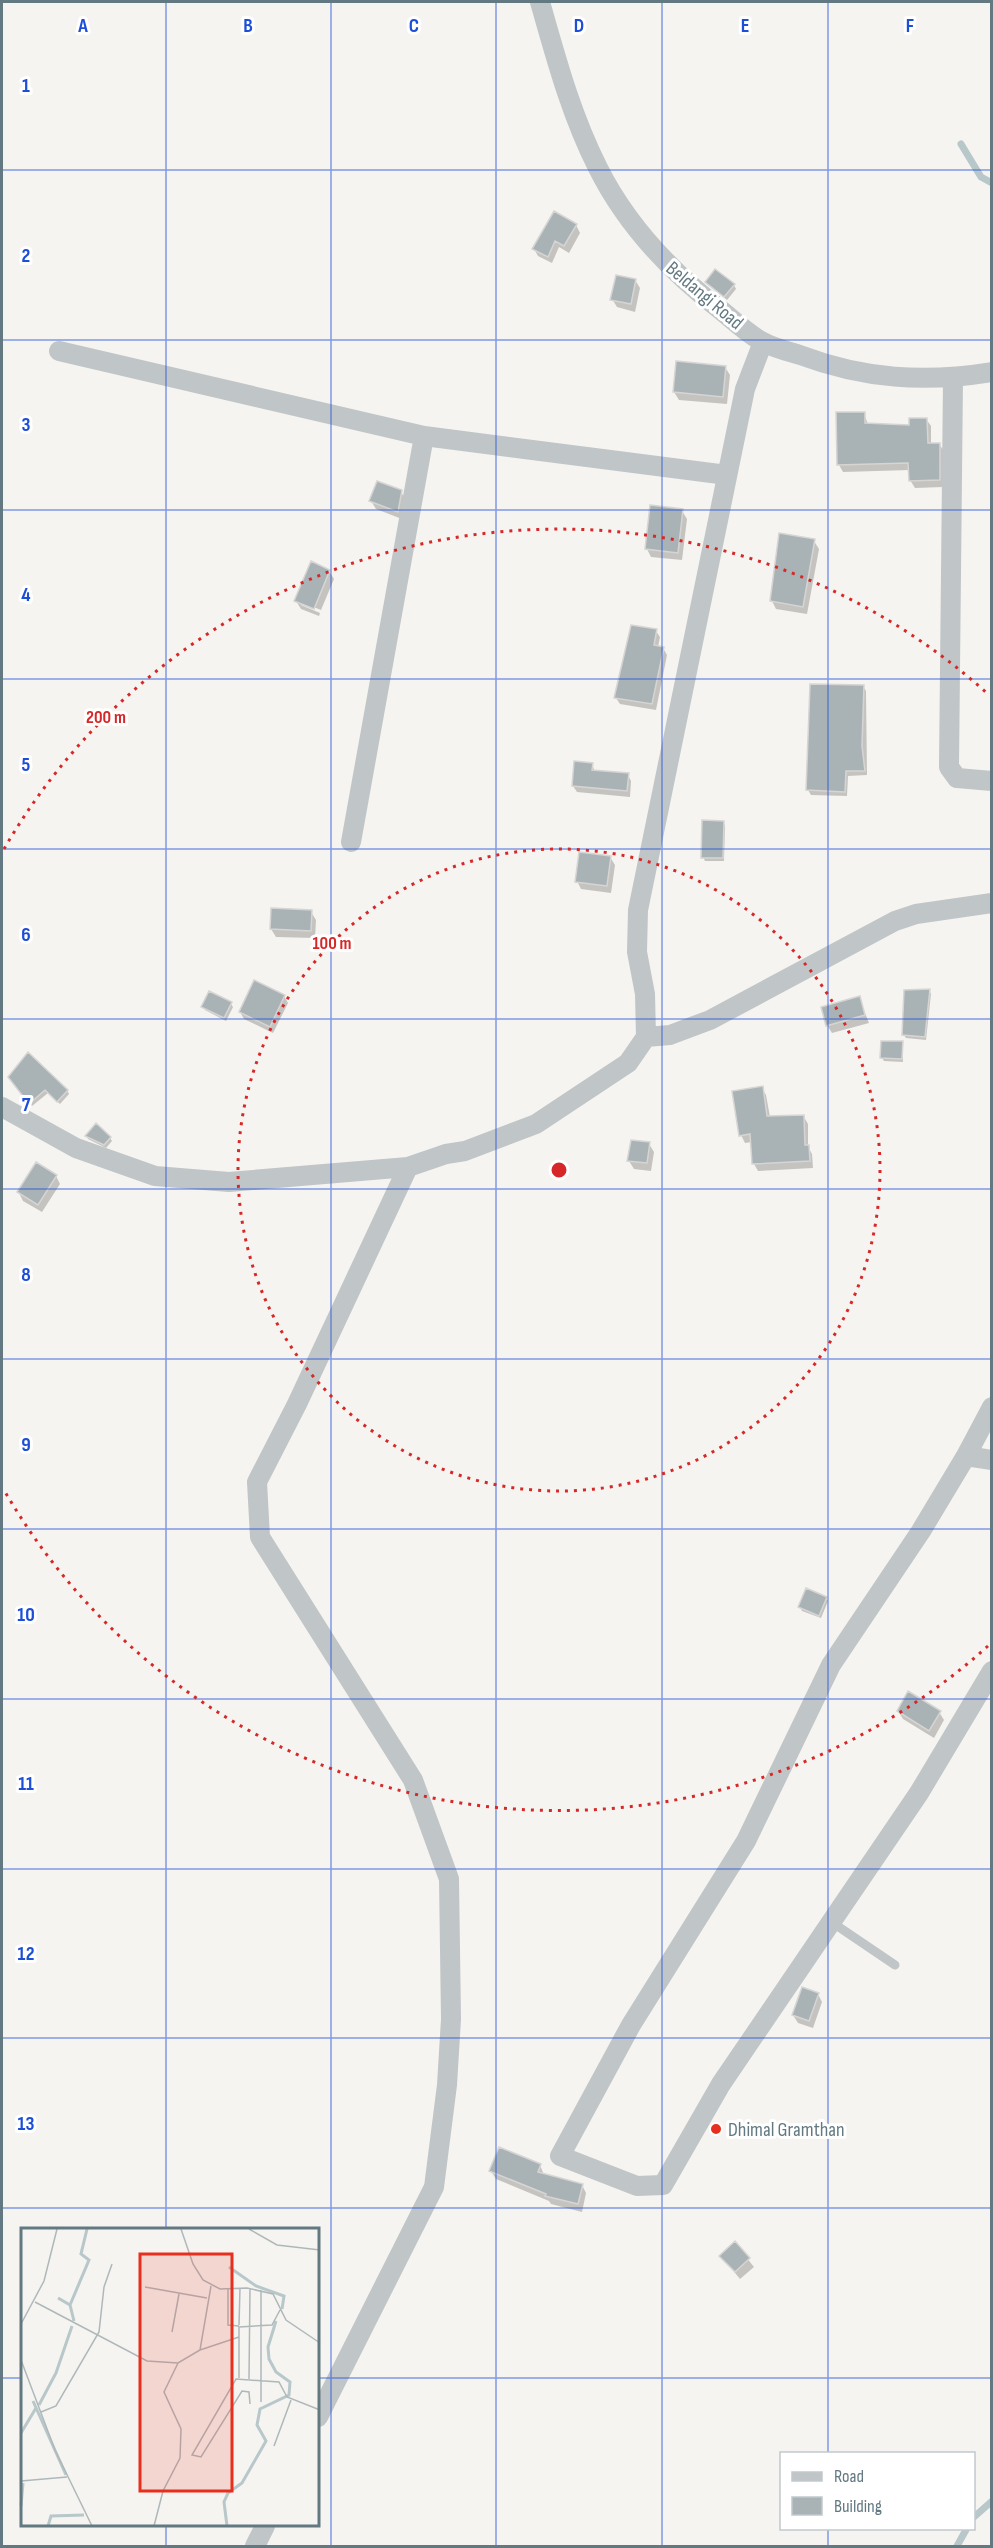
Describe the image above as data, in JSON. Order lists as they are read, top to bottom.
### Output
{
  "streets": {
    "street": ["Beldangi Road"]
  },
  "places": ["Dhimal Gramthan"],
  "legend": ["Road", "Building"],
  "grid": {
    "columns": [
      "A",
      "B",
      "C",
      "D",
      "E",
      "F"
    ],
    "rows": [
      "1",
      "2",
      "3",
      "4",
      "5",
      "6",
      "7",
      "8",
      "9",
      "10",
      "11",
      "12",
      "13"
    ]
  },
  "rings": ["200 m", "100 m"]
}
